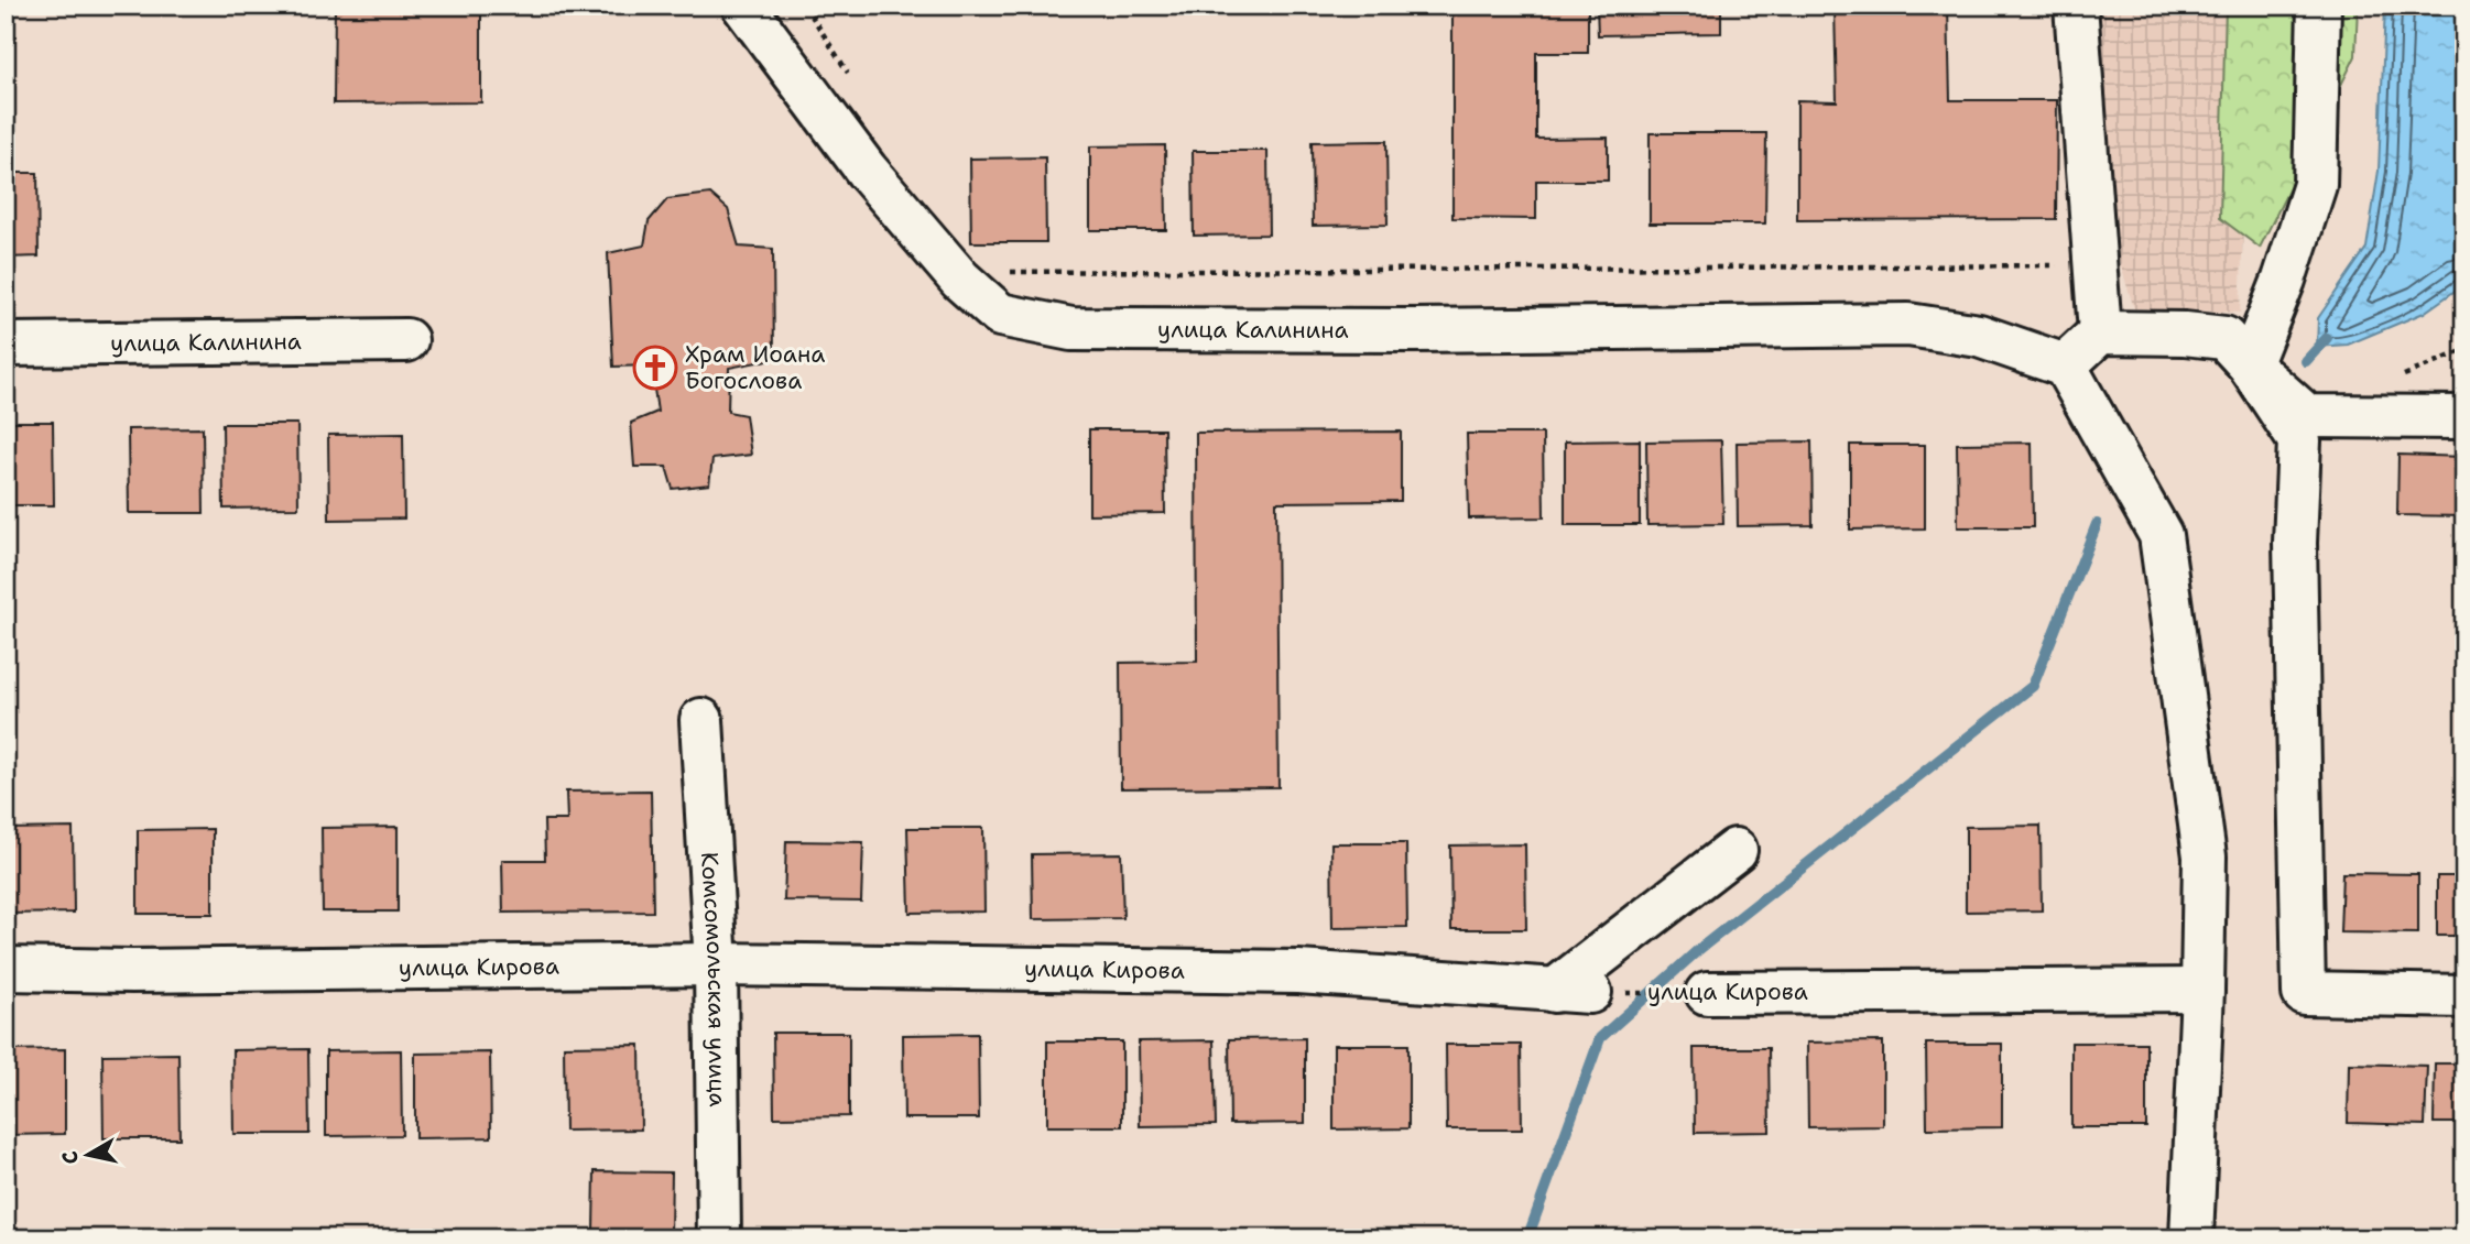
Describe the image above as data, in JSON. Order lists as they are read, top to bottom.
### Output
{
  "streets": {
    "street": ["улица Калинина", "улица Кирова", "Комсомольская улица"]
  },
  "crossings": [
    ["улица Кирова", "Комсомольская улица"]
  ],
  "places": {
    "church": ["Храм Иоана Богослова"]
  },
  "north": "left"
}
